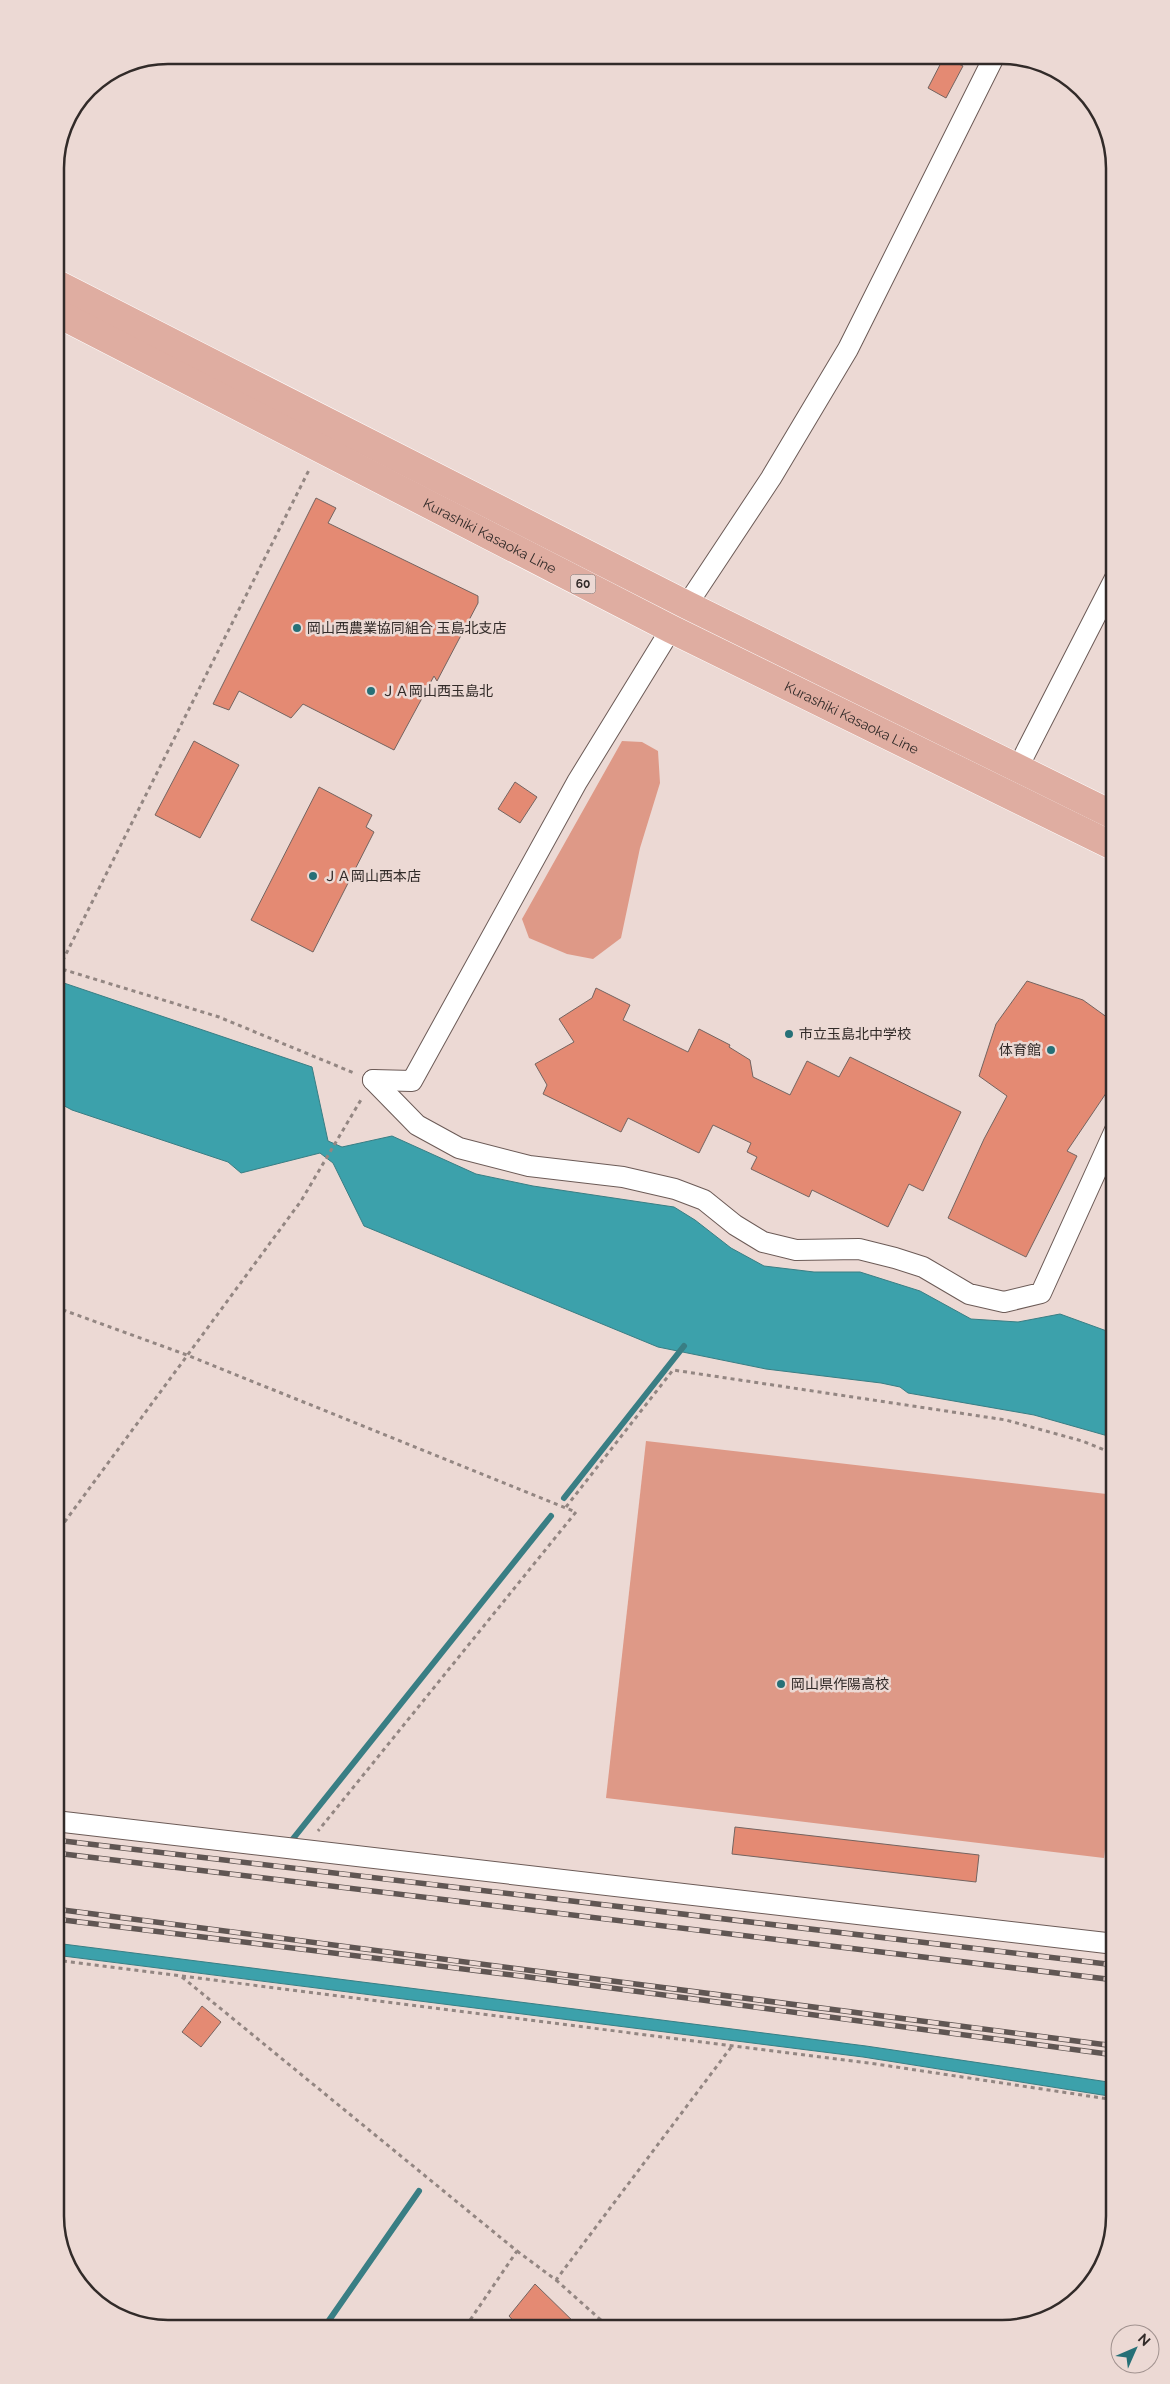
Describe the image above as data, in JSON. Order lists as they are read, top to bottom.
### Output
{
  "streets": {
    "main road": ["Kurashiki Kasaoka Line", "60"]
  },
  "places": [
    "岡山西農業協同組合 玉島北支店",
    "ＪＡ岡山西玉島北",
    "ＪＡ岡山西本店",
    "市立玉島北中学校",
    "体育館",
    "岡山県作陽高校"
  ],
  "north": "top right"
}
